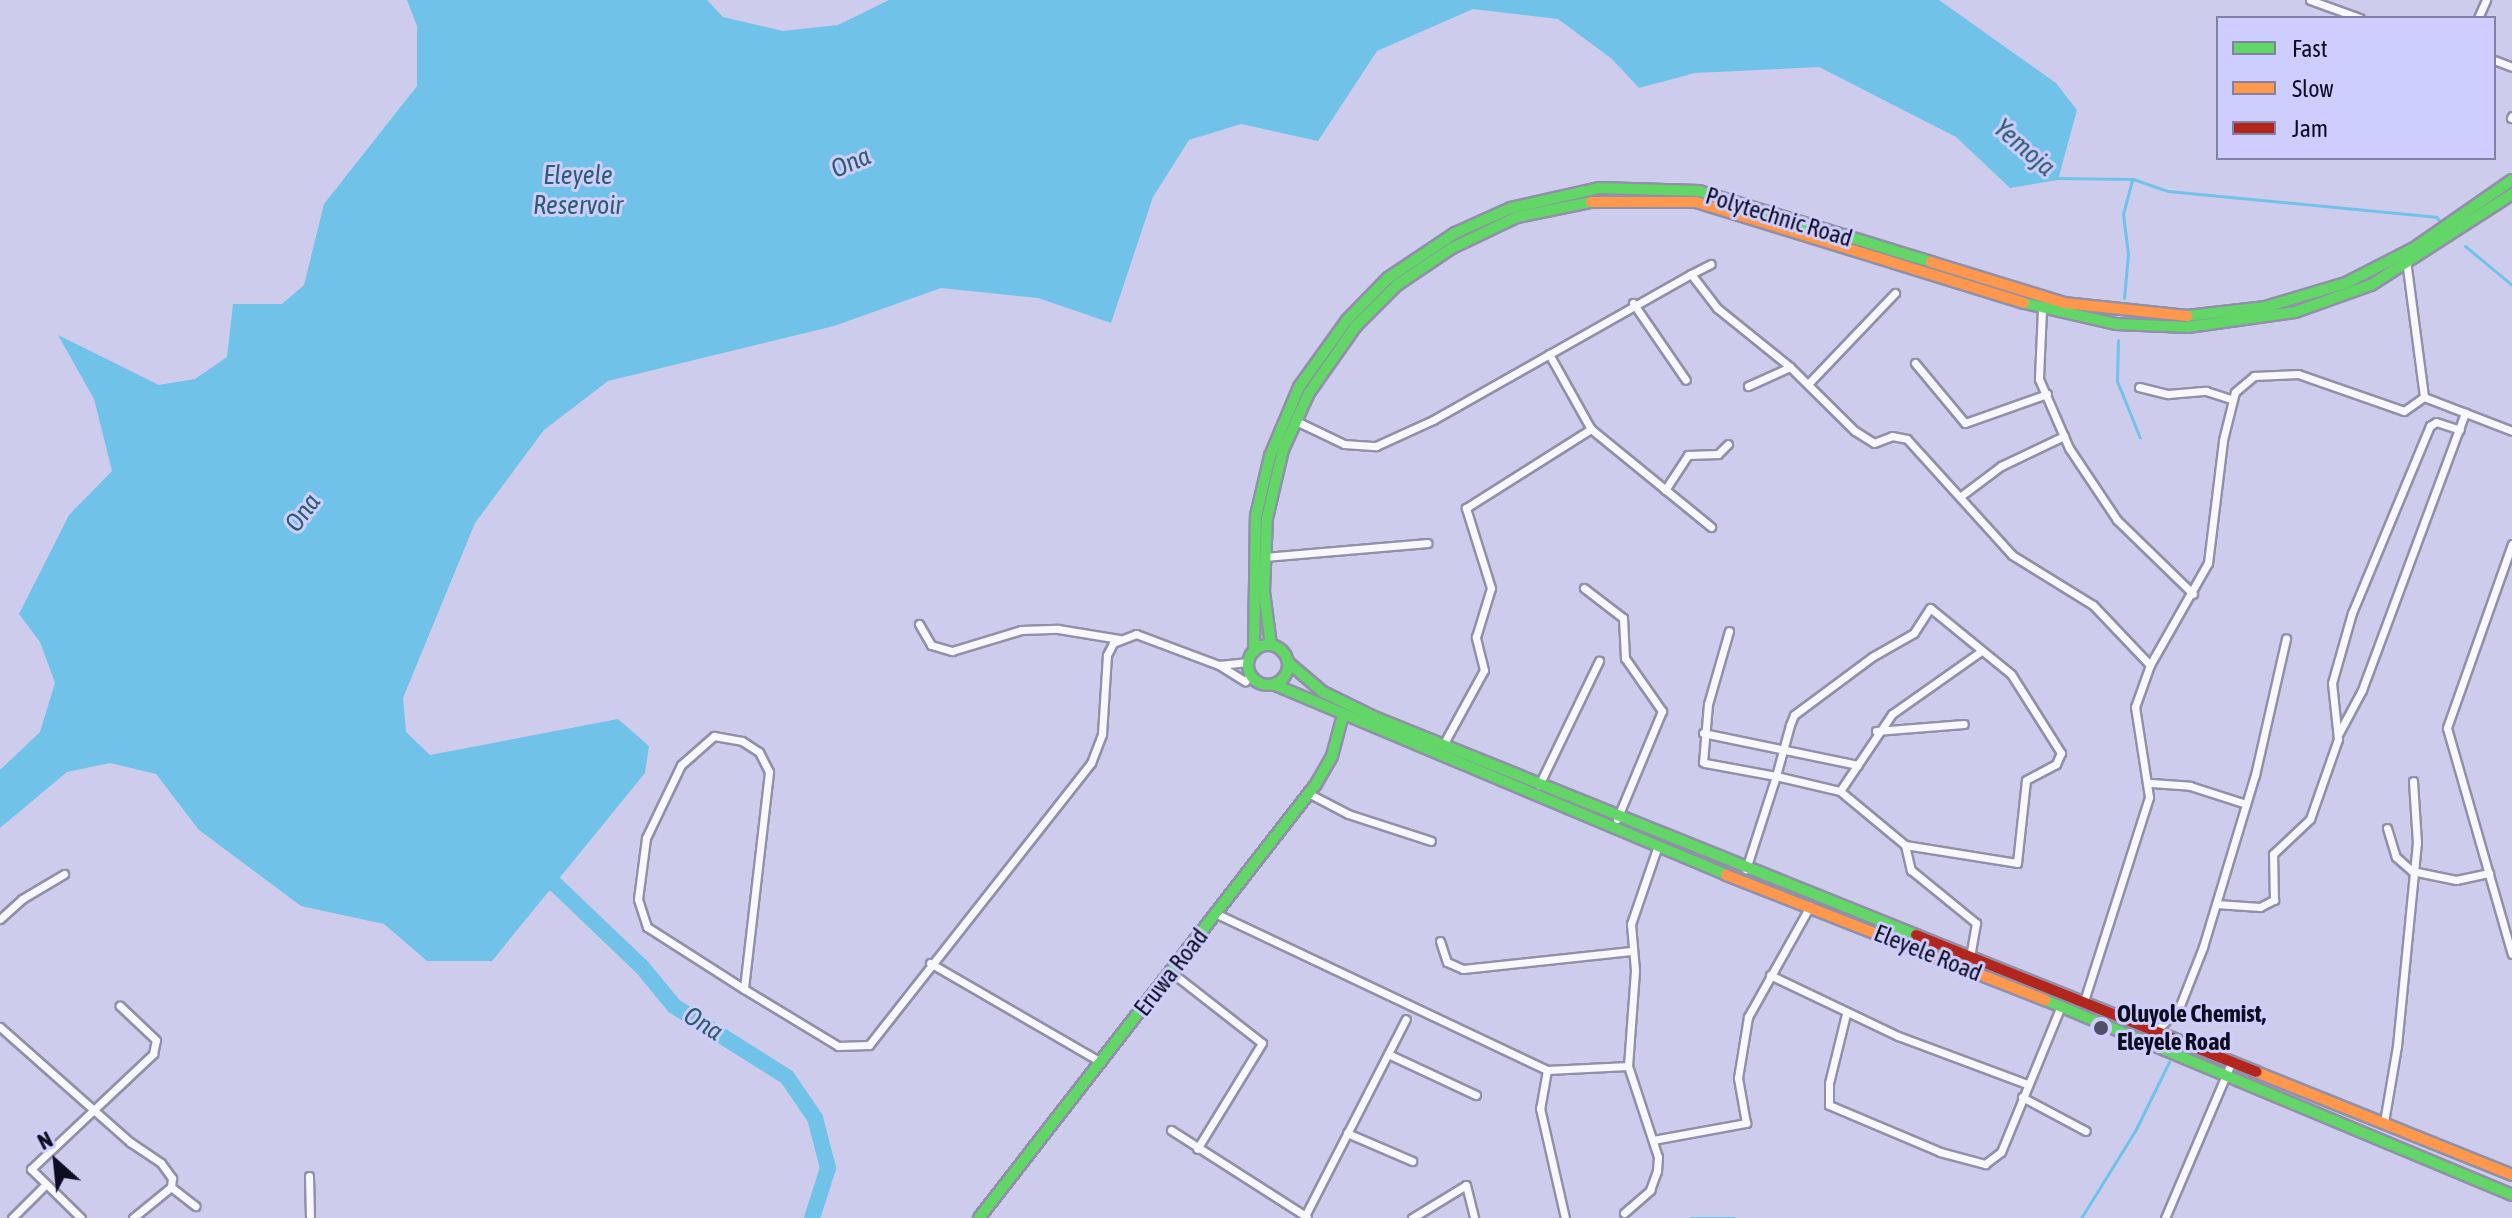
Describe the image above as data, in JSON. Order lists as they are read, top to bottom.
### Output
{
  "streets": {
    "main road": ["Polytechnic Road", "Eleyele Road", "Eruwa Road"]
  },
  "crossings": [
    ["Polytechnic Road", "Eleyele Road"],
    ["Eleyele Road", "Eruwa Road"]
  ],
  "water": ["Yemoja", "Ona", "Eleyele Reservoir"],
  "places": ["Oluyole Chemist, Eleyele Road"],
  "legend": ["Fast", "Slow", "Jam"],
  "north": "top left"
}
